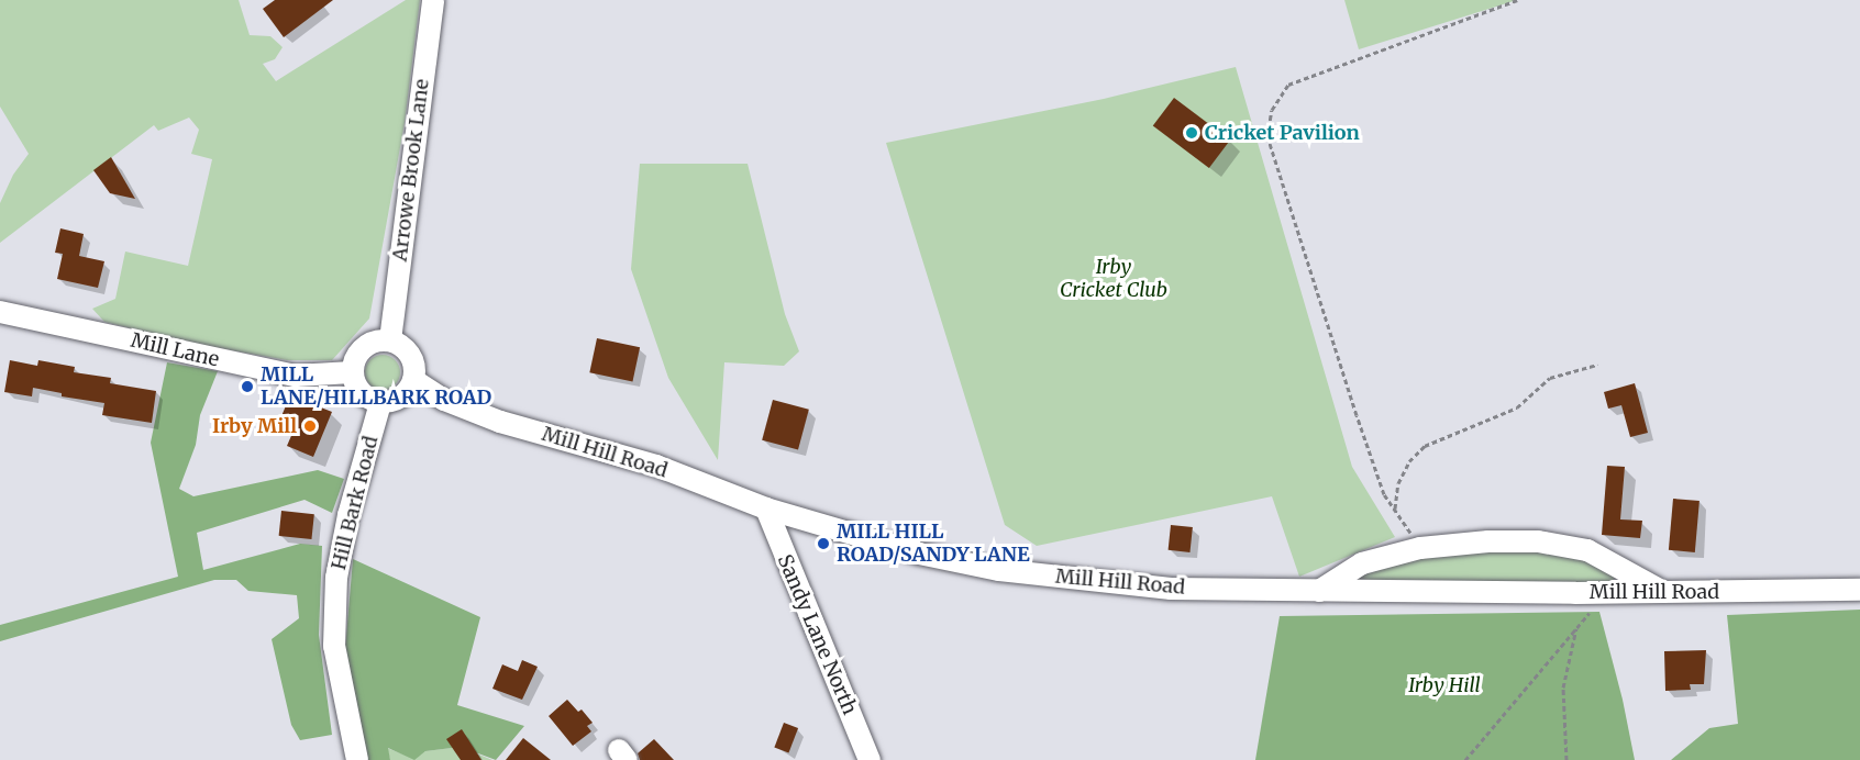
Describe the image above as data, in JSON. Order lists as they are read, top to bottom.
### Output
{
  "streets": {
    "street": [
      "Arrowe Brook Lane",
      "Mill Lane",
      "Mill Hill Road",
      "Hill Bark Road",
      "Sandy Lane North"
    ]
  },
  "crossings": [
    ["Arrowe Brook Lane", "Mill Lane"],
    ["Arrowe Brook Lane", "Mill Hill Road"],
    ["Arrowe Brook Lane", "Hill Bark Road"],
    ["Mill Lane", "Mill Hill Road"],
    ["Mill Lane", "Hill Bark Road"],
    ["Mill Hill Road", "Hill Bark Road"],
    ["Mill Hill Road", "Sandy Lane North"]
  ],
  "parks": ["Irby Cricket Club", "Irby Hill"],
  "places": [
    "Cricket Pavilion",
    "MILL LANE/HILLBARK ROAD",
    "Irby Mill",
    "MILL HILL ROAD/SANDY LANE"
  ]
}
